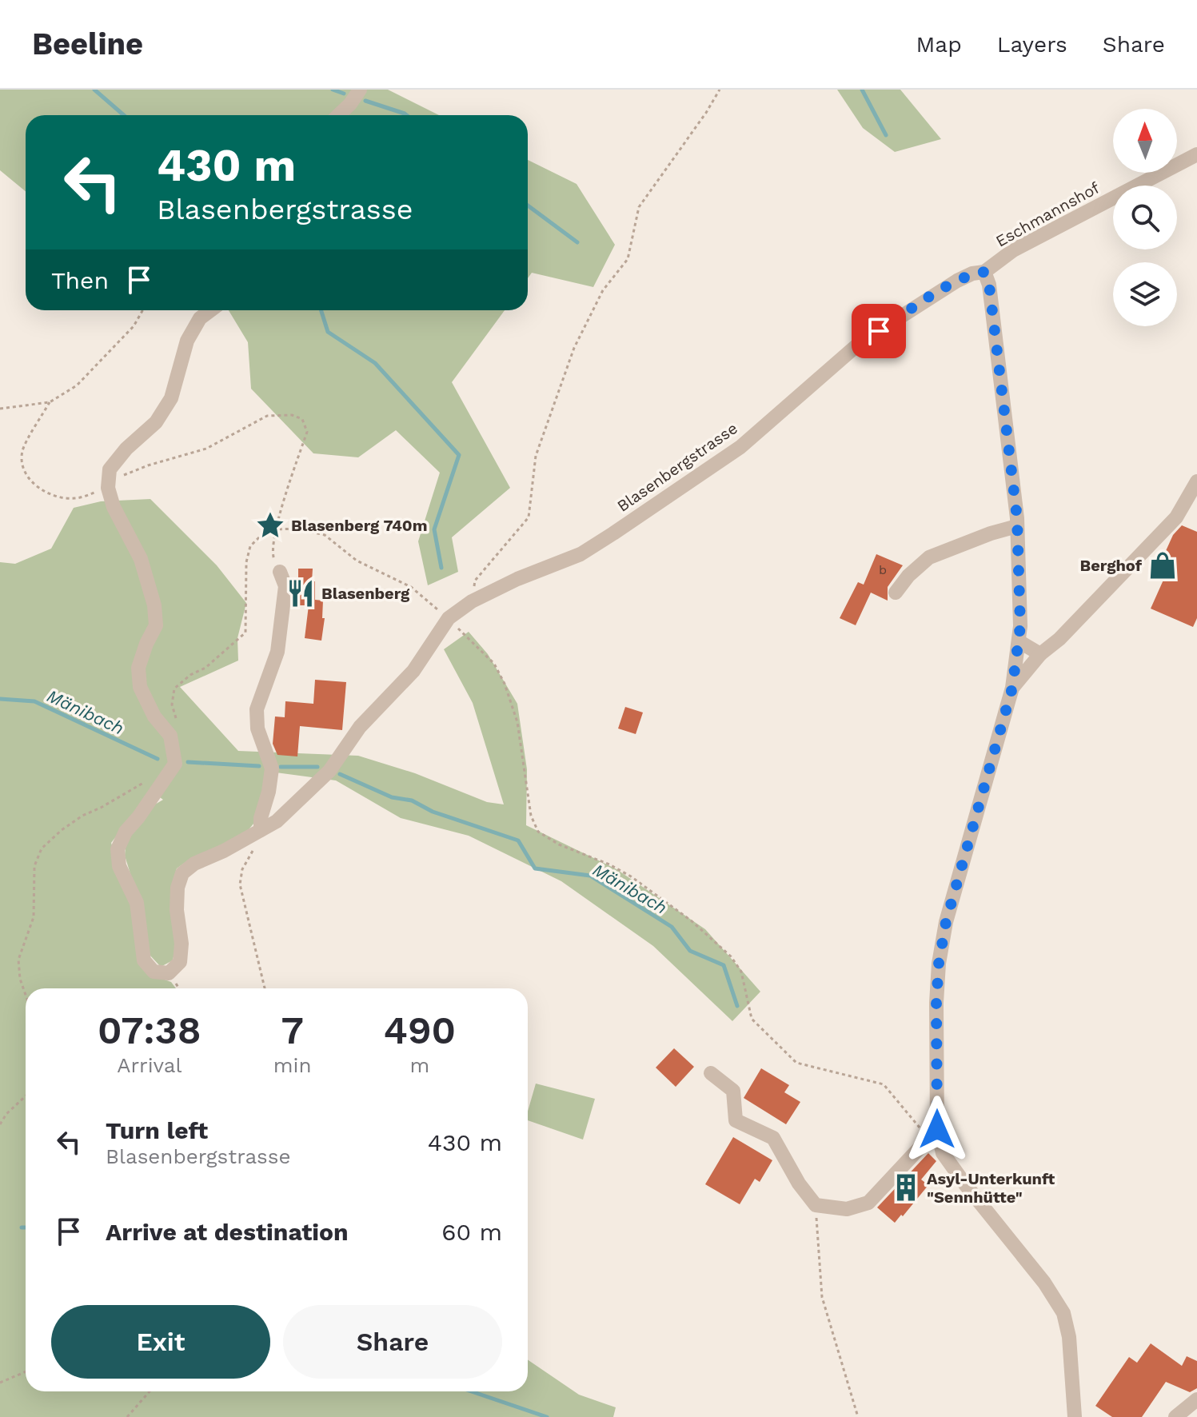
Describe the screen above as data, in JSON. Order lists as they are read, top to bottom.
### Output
{
  "streets": {
    "street": ["Eschmannshof", "Blasenbergstrasse"]
  },
  "crossings": [
    ["Eschmannshof", "Blasenbergstrasse"]
  ],
  "water": ["Mänibach"],
  "places": {
    "place": ["Blasenberg 740m"],
    "shop": ["Berghof"],
    "restaurant": ["Blasenberg"],
    "building": ["Asyl-Unterkunft \"Sennhütte\""]
  },
  "house_numbers": ["b"],
  "north": "top",
  "page": {
    "header": "Beeline",
    "nav": ["Map", "Layers", "Share"],
    "turn": ["430 m", "Blasenbergstrasse"],
    "then": "Then",
    "eta": [
      "07:38",
      "Arrival",
      "7",
      "min",
      "490",
      "m"
    ],
    "list": [
      {
        "name": "Turn left",
        "note": "Blasenbergstrasse",
        "value": "430 m"
      },
      {
        "name": "Arrive at destination",
        "value": "60 m"
      }
    ],
    "buttons": ["Exit", "Share"]
  }
}
